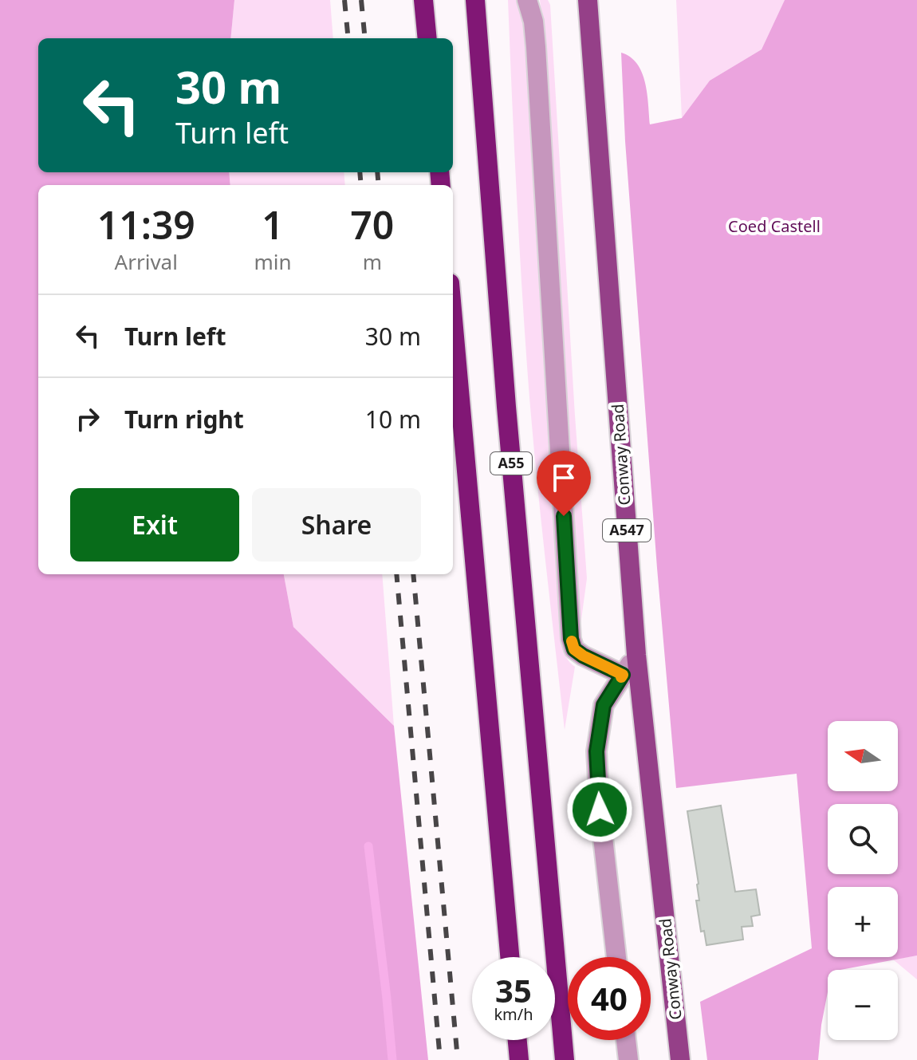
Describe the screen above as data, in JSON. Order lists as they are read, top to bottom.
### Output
{
  "streets": {
    "highway": ["A55"],
    "main road": ["Conway Road", "A547"]
  },
  "parks": ["Coed Castell"],
  "north": "left",
  "page": {
    "turn": ["30 m", "Turn left"],
    "eta": [
      "11:39",
      "Arrival",
      "1",
      "min",
      "70",
      "m"
    ],
    "list": [
      {
        "name": "Turn left",
        "value": "30 m"
      },
      {
        "name": "Turn right",
        "value": "10 m"
      }
    ],
    "buttons": ["Exit", "Share"],
    "map_buttons": ["+", "−"],
    "speed": "35 km/h",
    "limit": "40"
  }
}
